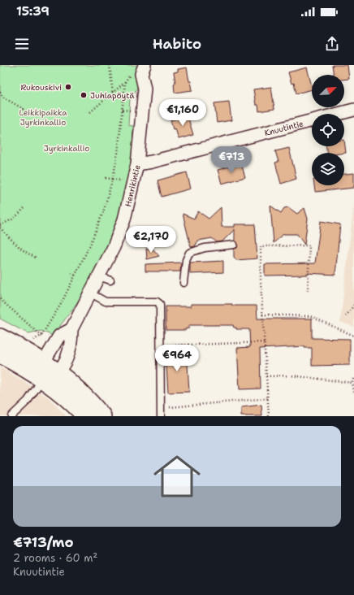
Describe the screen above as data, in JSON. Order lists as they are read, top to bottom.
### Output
{
  "streets": {
    "street": ["Knuutintie", "Henrikintie"]
  },
  "crossings": [
    ["Knuutintie", "Henrikintie"]
  ],
  "parks": ["Leikkipaikka Jyrkinkallio", "Jyrkinkallio"],
  "places": ["Rukouskivi", "Juhlapöytä"],
  "north": "top right",
  "page": {
    "status": "15:39",
    "header": "Habito",
    "price": [
      "€1,160",
      "€713",
      "€2,170",
      "€964"
    ],
    "list": [
      {
        "name": "€713/mo",
        "note": "2 rooms · 60 m² · Knuutintie"
      }
    ]
  }
}
